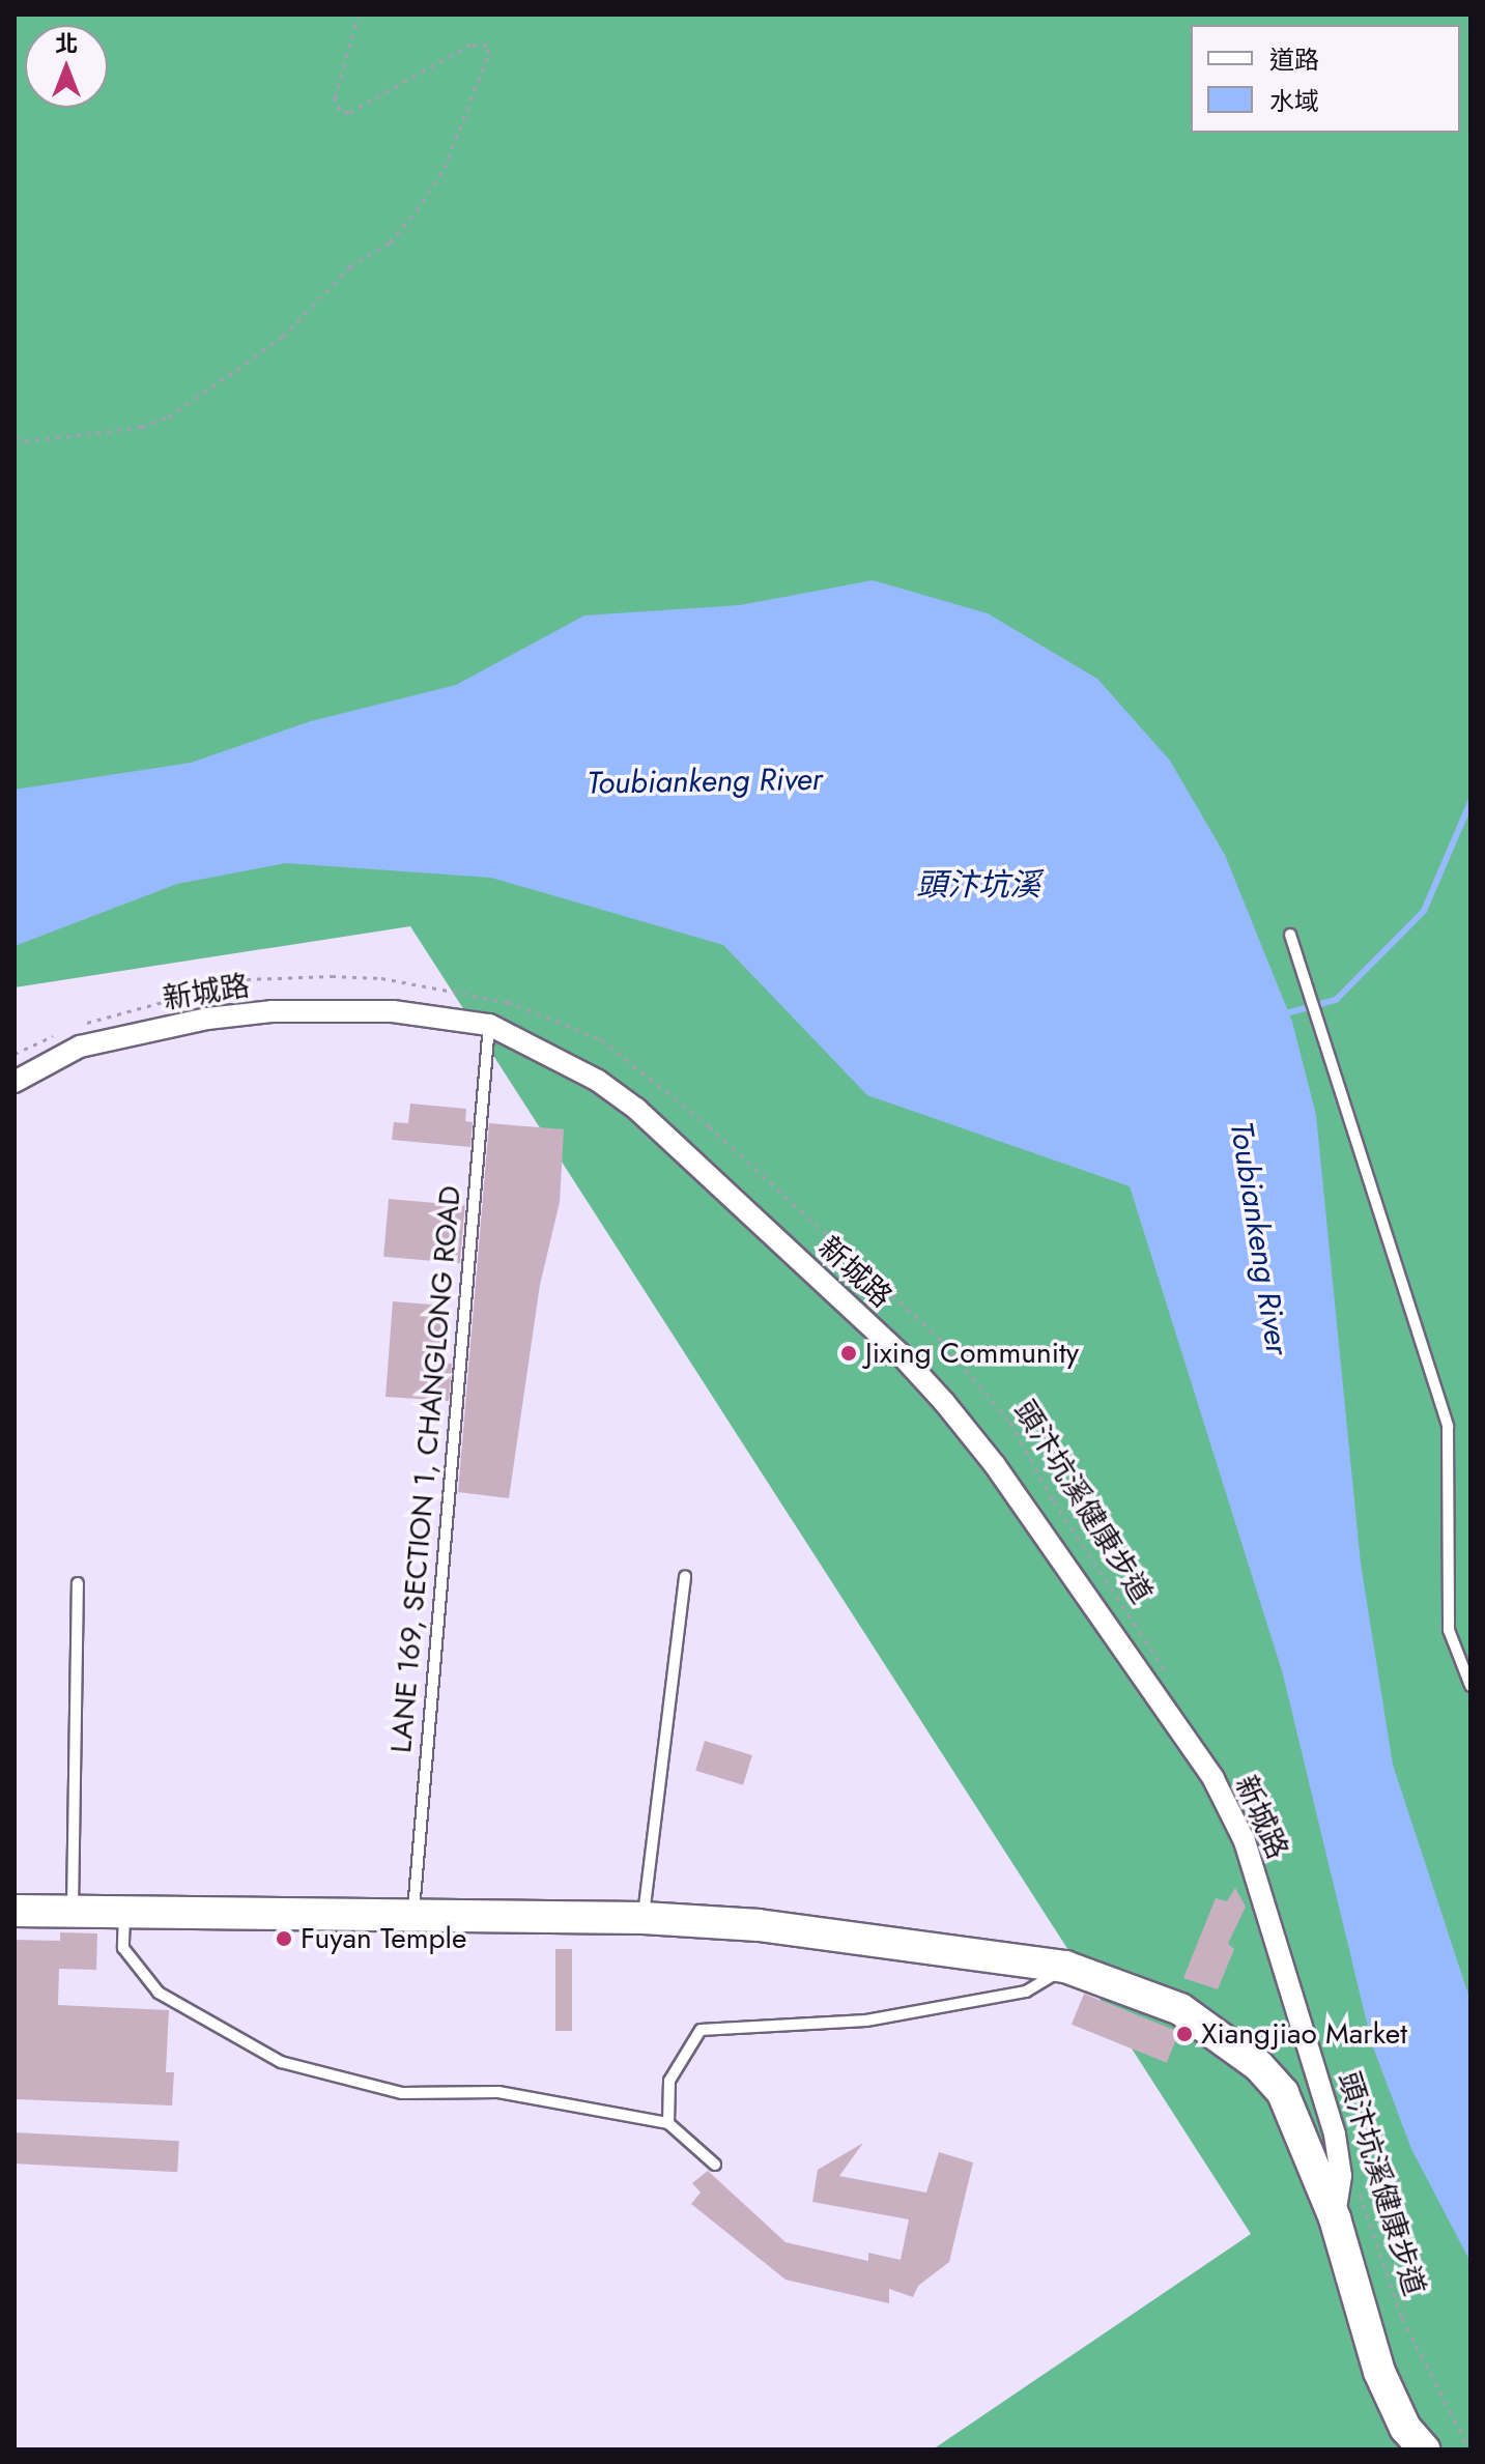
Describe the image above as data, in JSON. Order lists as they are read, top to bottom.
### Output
{
  "streets": {
    "street": ["新城路"],
    "lane": ["LANE 169, SECTION 1, CHANGLONG ROAD"],
    "path": ["頭汴坑溪健康步道"]
  },
  "crossings": [
    ["新城路", "LANE 169, SECTION 1, CHANGLONG ROAD"]
  ],
  "water": ["Toubiankeng River", "頭汴坑溪"],
  "places": ["Jixing Community", "Fuyan Temple", "Xiangjiao Market"],
  "legend": ["道路", "水域"],
  "north": "top"
}
